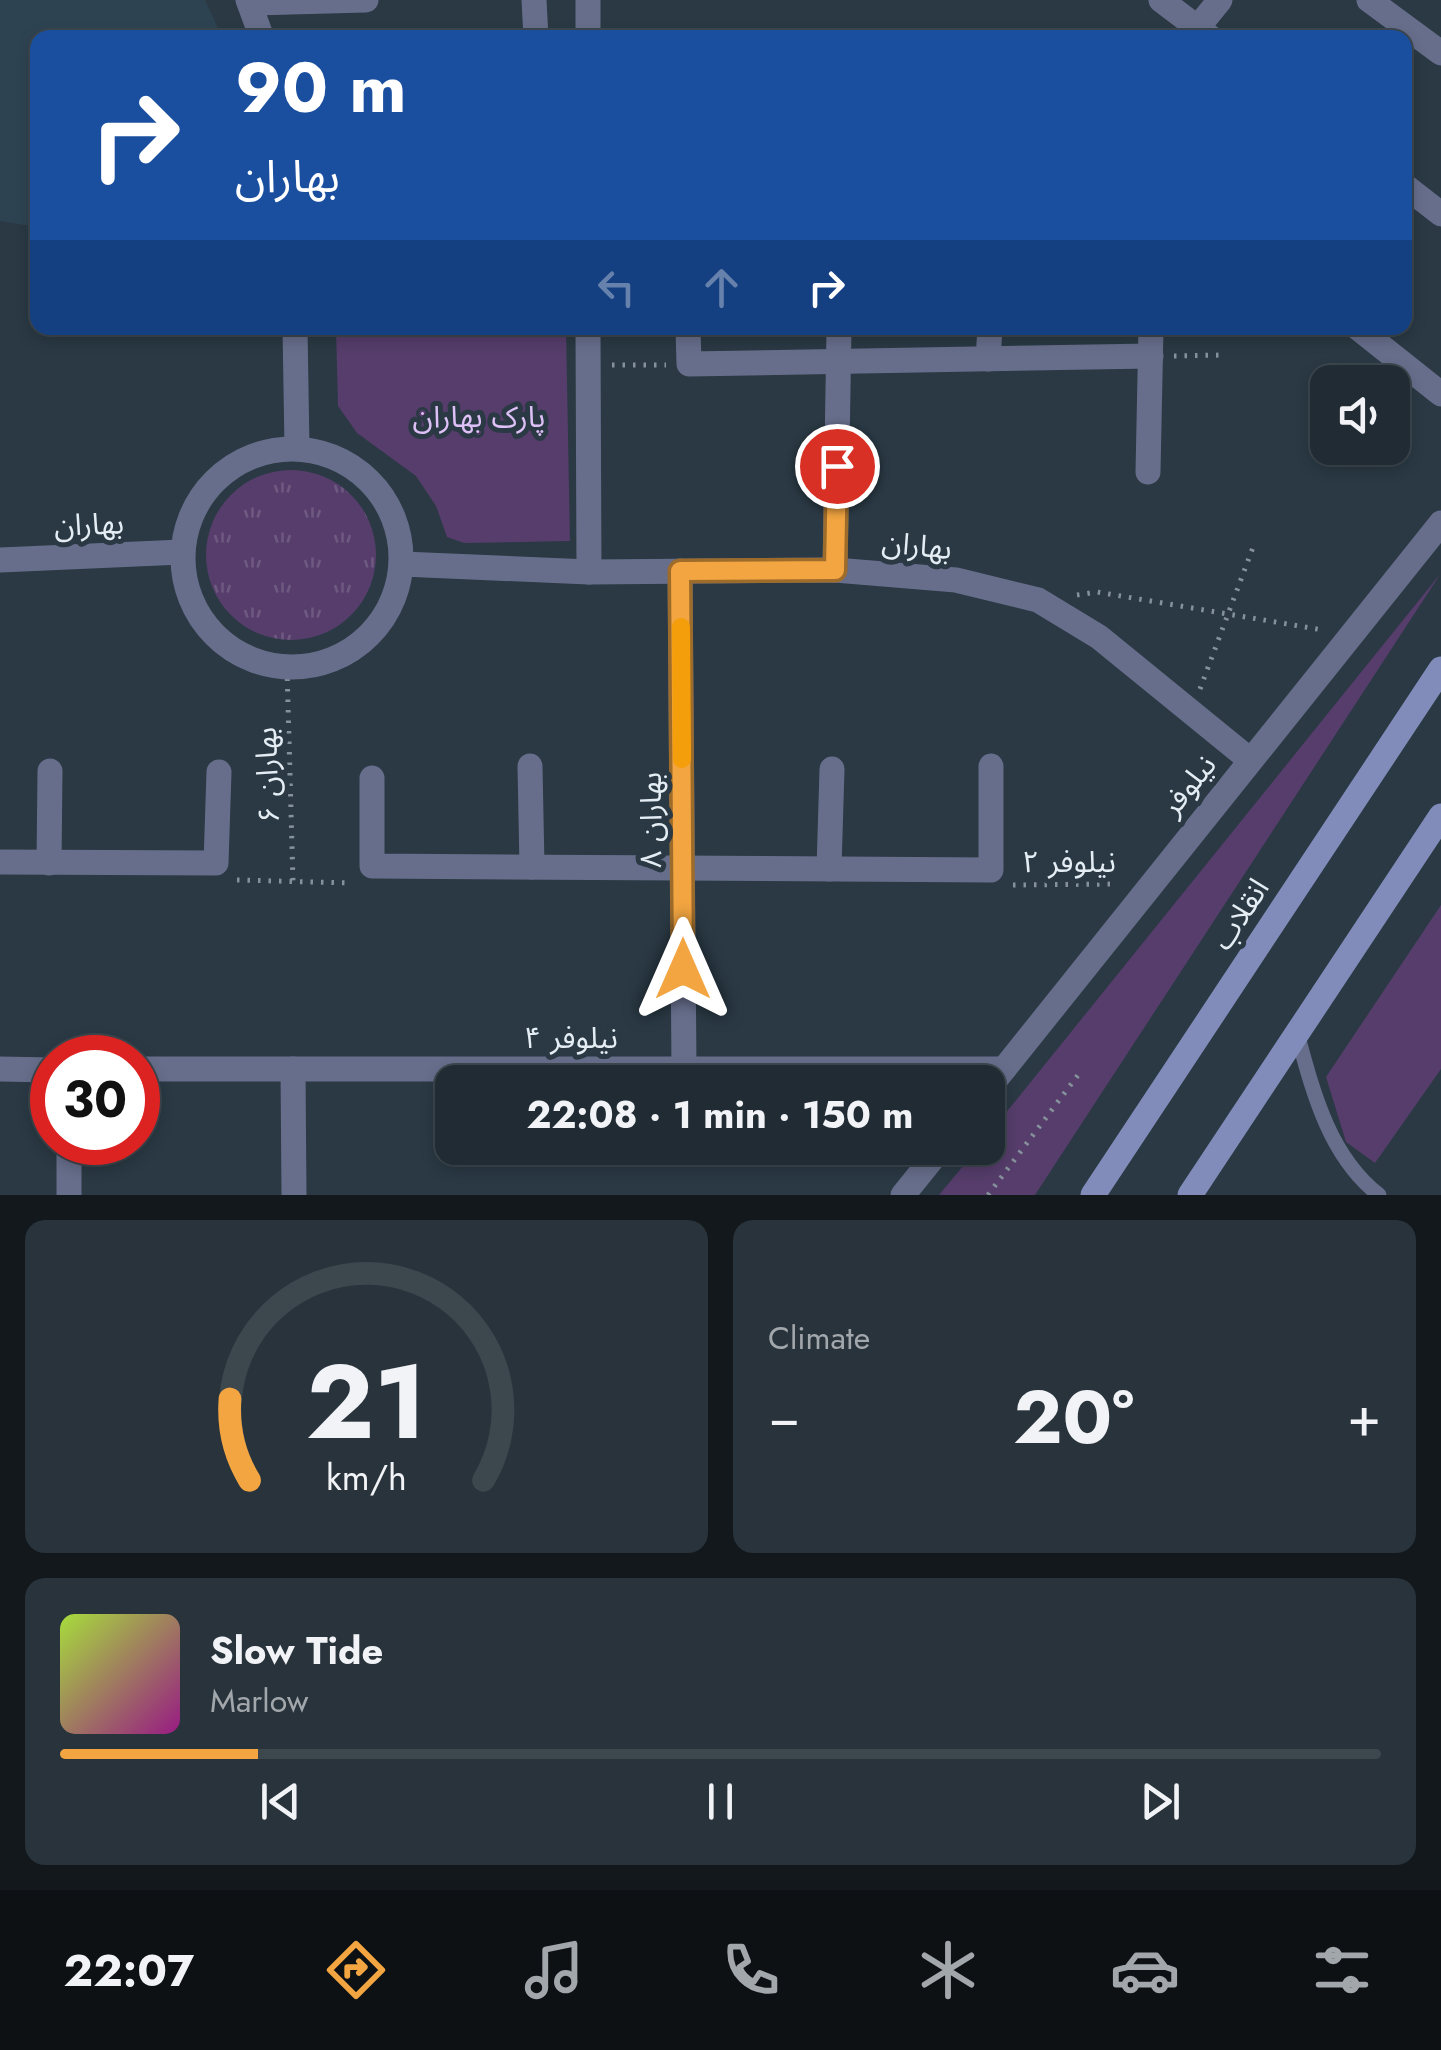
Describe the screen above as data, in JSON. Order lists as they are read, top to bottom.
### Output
{
  "streets": {
    "main road": ["انقلاب"],
    "street": [
      "بهاران",
      "نیلوفر",
      "بهاران ۸",
      "نیلوفر ۴"
    ],
    "path": ["بهاران ۶", "نیلوفر ۲"]
  },
  "crossings": [
    ["بهاران", "بهاران ۶"],
    ["بهاران", "نیلوفر"],
    ["بهاران", "بهاران ۸"],
    ["نیلوفر", "نیلوفر ۲"]
  ],
  "parks": ["پارک بهاران"],
  "page": {
    "turn": ["90 m", "بهاران"],
    "limit": "30",
    "trip": "22:08 · 1 min · 150 m",
    "tile": "Climate",
    "heat": ["−", "20°", "+"],
    "song": ["Slow Tide", "Marlow"],
    "tabs": "22:07",
    "gauge": ["21", "km/h"]
  }
}
